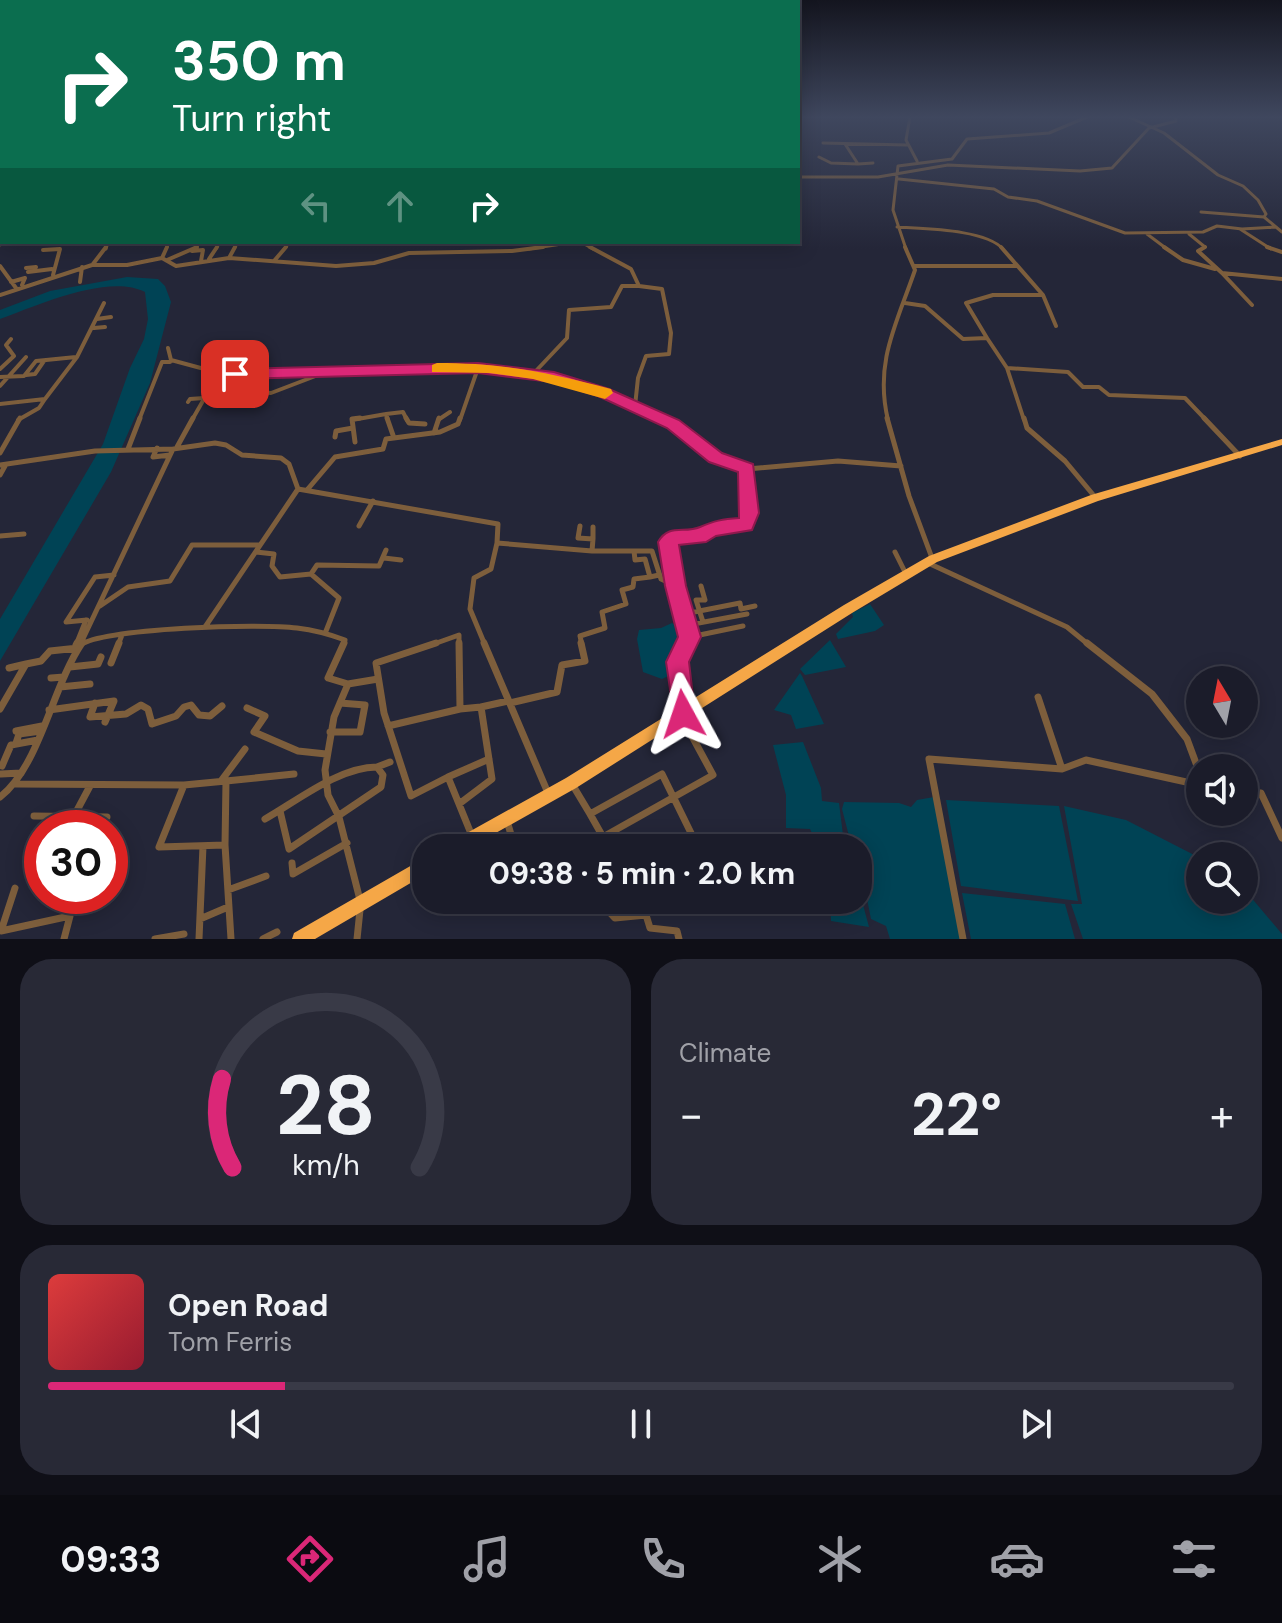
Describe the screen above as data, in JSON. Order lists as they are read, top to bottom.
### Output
{
  "north": "top",
  "page": {
    "turn": ["350 m", "Turn right"],
    "limit": "30",
    "trip": "09:38 · 5 min · 2.0 km",
    "tile": "Climate",
    "heat": ["−", "22°", "+"],
    "song": ["Open Road", "Tom Ferris"],
    "tabs": "09:33",
    "gauge": ["28", "km/h"]
  }
}
